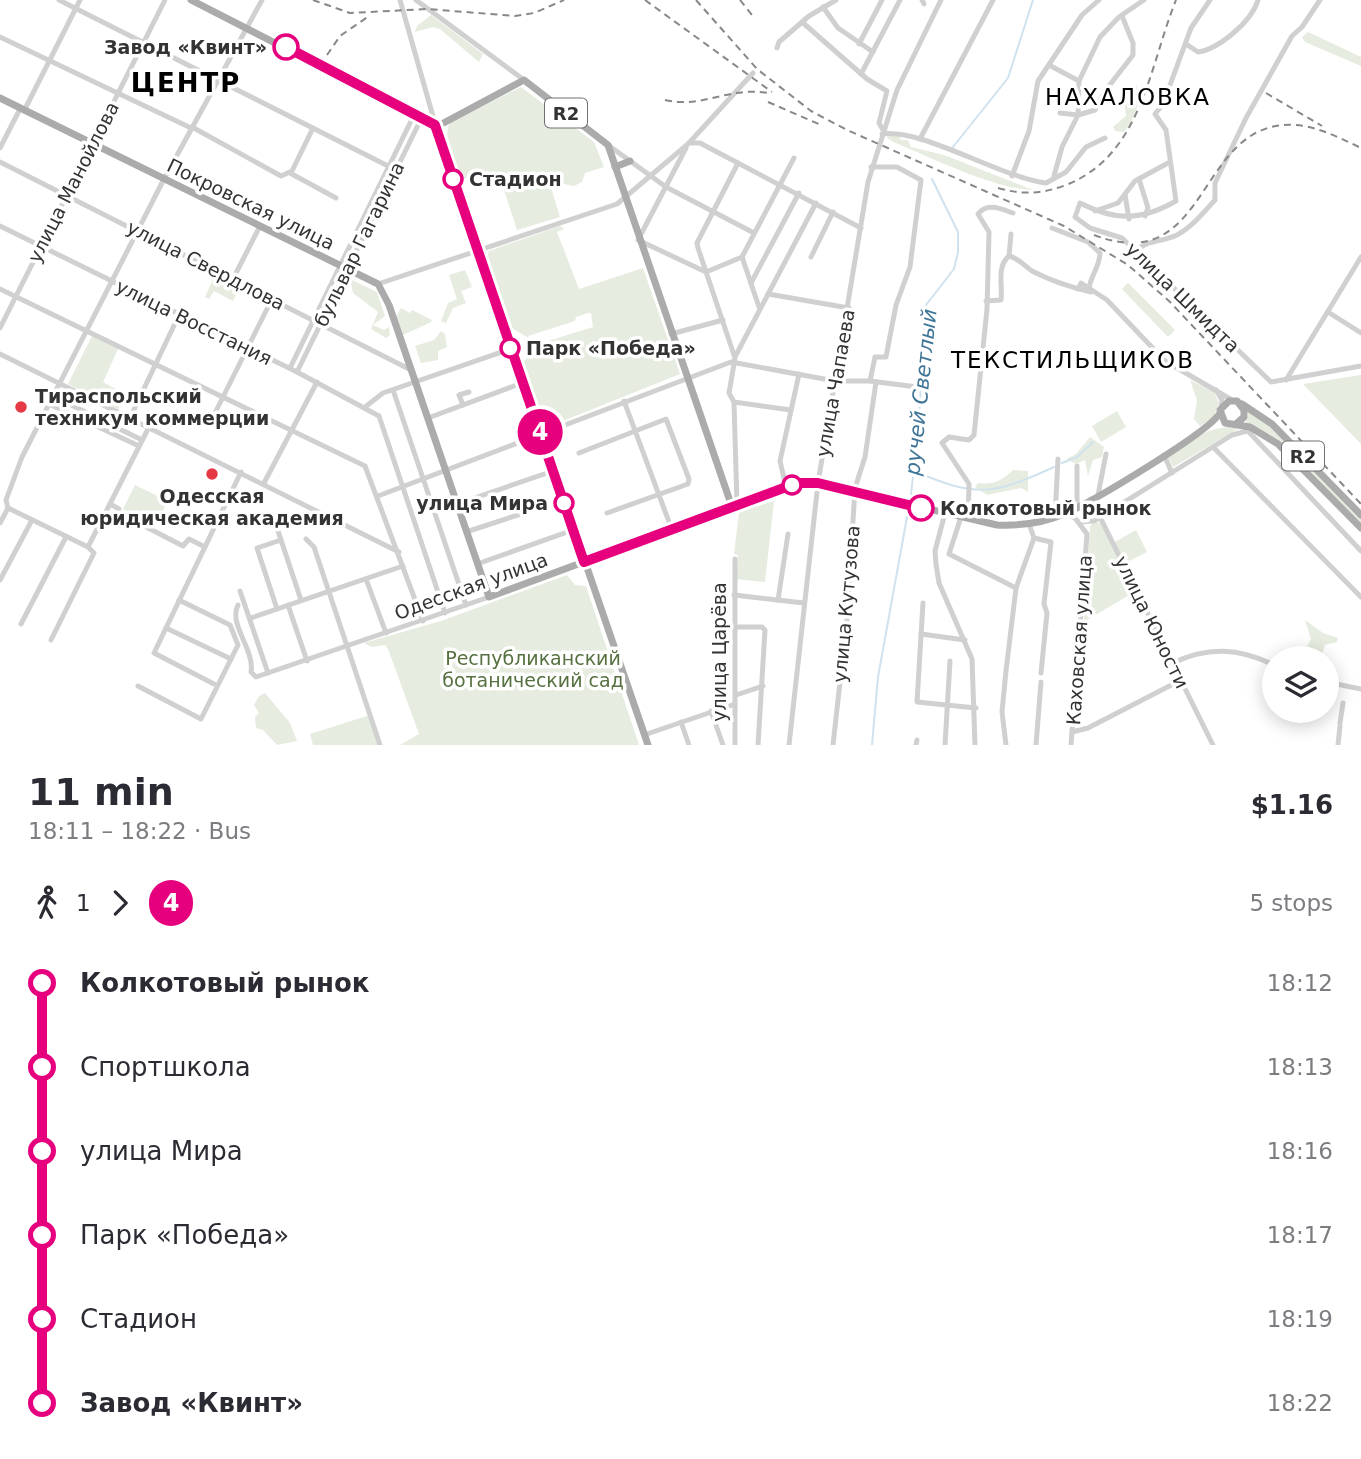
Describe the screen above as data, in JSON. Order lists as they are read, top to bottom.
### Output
{
  "streets": {
    "main road": ["R2", "Покровская улица", "Одесская улица"],
    "street": [
      "улица Манойлова",
      "бульвар Гагарина",
      "улица Свердлова",
      "улица Шмидта",
      "улица Восстания",
      "улица Чапаева",
      "улица Кутузова",
      "улица Юности",
      "Каховская улица",
      "улица Царёва"
    ]
  },
  "crossings": [
    ["R2", "Одесская улица"],
    ["улица Манойлова", "Покровская улица"],
    ["улица Манойлова", "улица Свердлова"],
    ["улица Манойлова", "улица Восстания"],
    ["Покровская улица", "бульвар Гагарина"],
    ["бульвар Гагарина", "улица Свердлова"],
    ["бульвар Гагарина", "улица Восстания"],
    ["улица Чапаева", "Одесская улица"],
    ["улица Чапаева", "улица Кутузова"],
    ["Одесская улица", "улица Кутузова"],
    ["Одесская улица", "улица Юности"]
  ],
  "districts": ["ЦЕНТР", "НАХАЛОВКА", "ТЕКСТИЛЬЩИКОВ"],
  "water": ["ручей Светлый"],
  "parks": ["Республиканский ботанический сад"],
  "places": [
    "Завод «Квинт»",
    "Стадион",
    "Парк «Победа»",
    "Тираспольский техникум коммерции",
    "Одесская юридическая академия",
    "улица Мира",
    "Колкотовый рынок"
  ],
  "lines": ["bus line 4"],
  "page": {
    "on_map": "4",
    "heading": ["11 min", "18:11 – 18:22 · Bus", "$1.16"],
    "legs": ["1", "4", "5 stops"],
    "list": [
      {
        "name": "Колкотовый рынок",
        "value": "18:12"
      },
      {
        "name": "Спортшкола",
        "value": "18:13"
      },
      {
        "name": "улица Мира",
        "value": "18:16"
      },
      {
        "name": "Парк «Победа»",
        "value": "18:17"
      },
      {
        "name": "Стадион",
        "value": "18:19"
      },
      {
        "name": "Завод «Квинт»",
        "value": "18:22"
      }
    ]
  }
}
